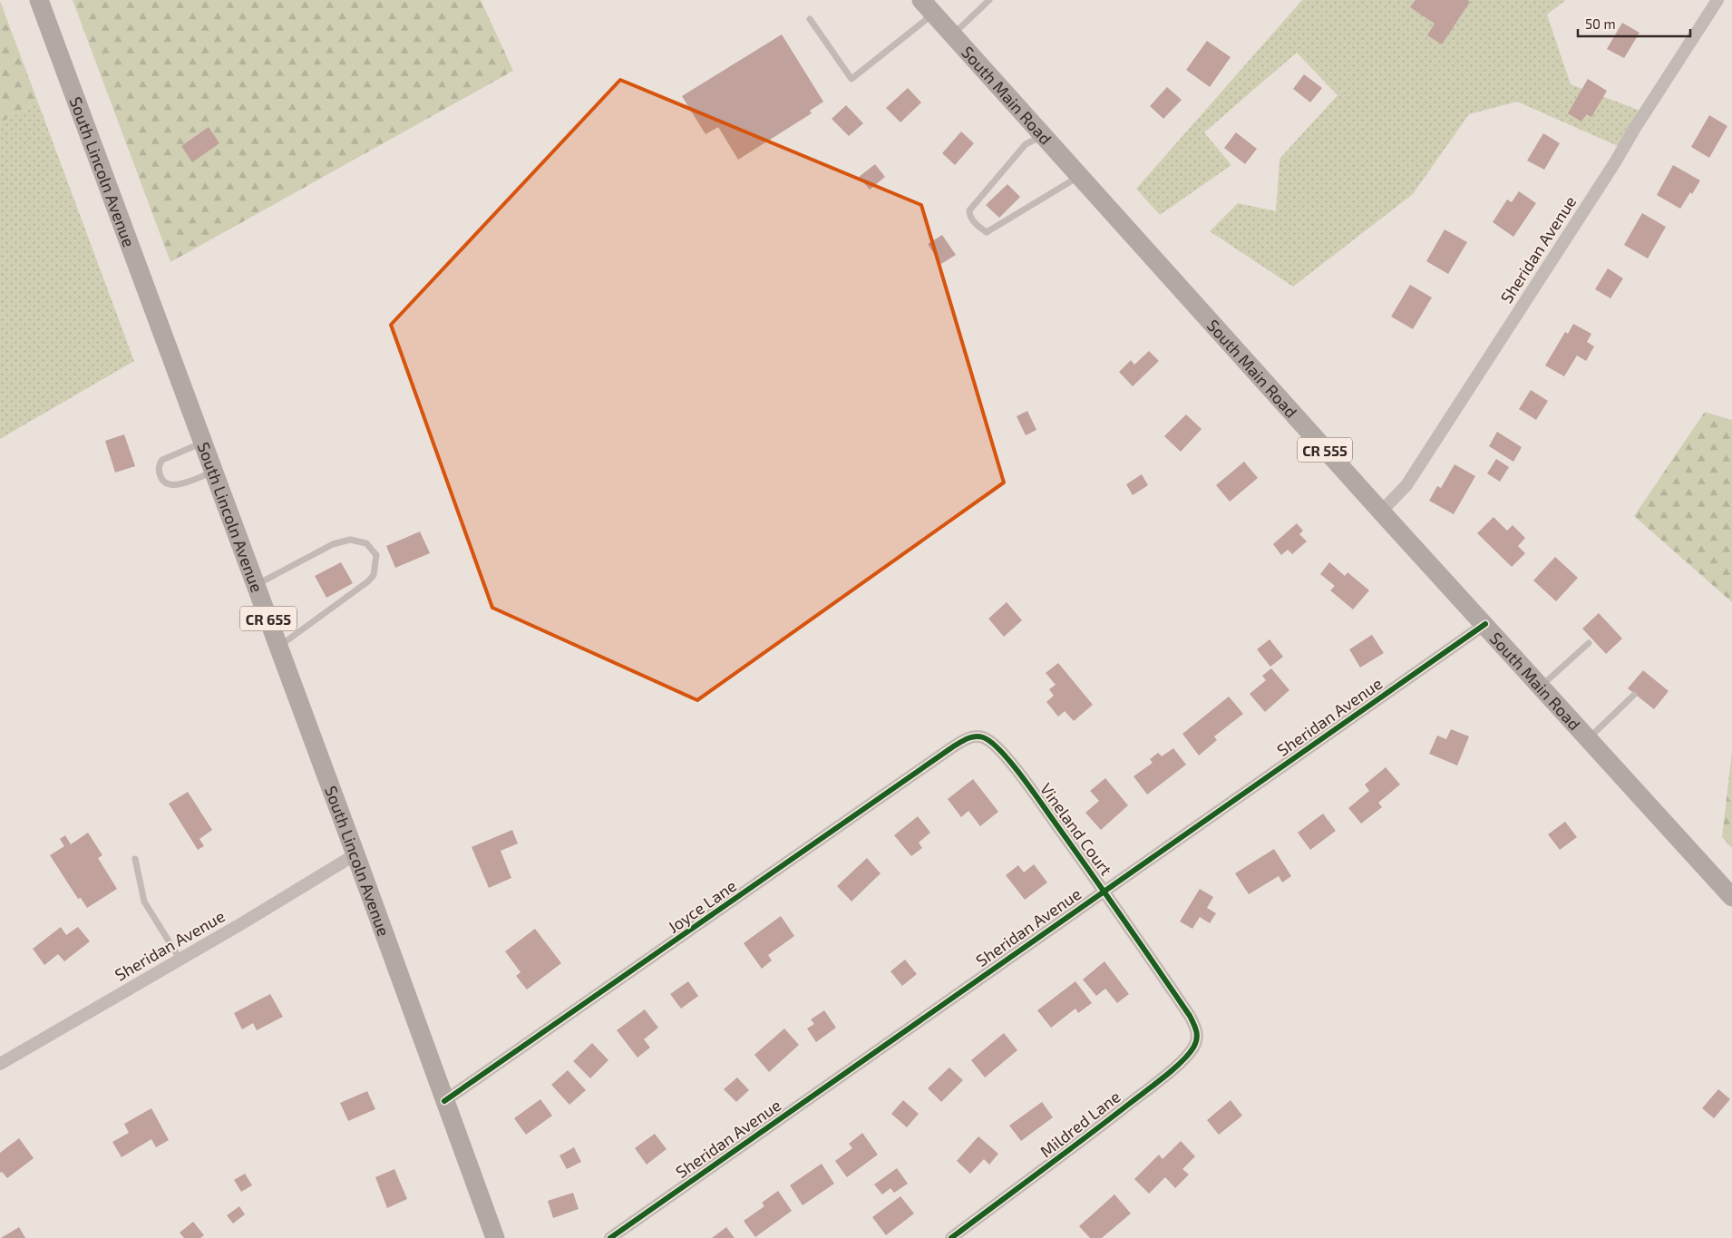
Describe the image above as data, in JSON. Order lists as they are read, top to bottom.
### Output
{
  "streets": {
    "main road": [
      "South Main Road",
      "South Lincoln Avenue",
      "CR 555",
      "CR 655"
    ],
    "street": [
      "Sheridan Avenue",
      "Vineland Court",
      "Joyce Lane",
      "Mildred Lane"
    ]
  },
  "crossings": [
    ["South Main Road", "Sheridan Avenue"],
    ["South Lincoln Avenue", "Sheridan Avenue"],
    ["South Lincoln Avenue", "Joyce Lane"],
    ["Sheridan Avenue", "Vineland Court"],
    ["Vineland Court", "Joyce Lane"],
    ["Vineland Court", "Mildred Lane"]
  ],
  "scale_bar": "50 m"
}
